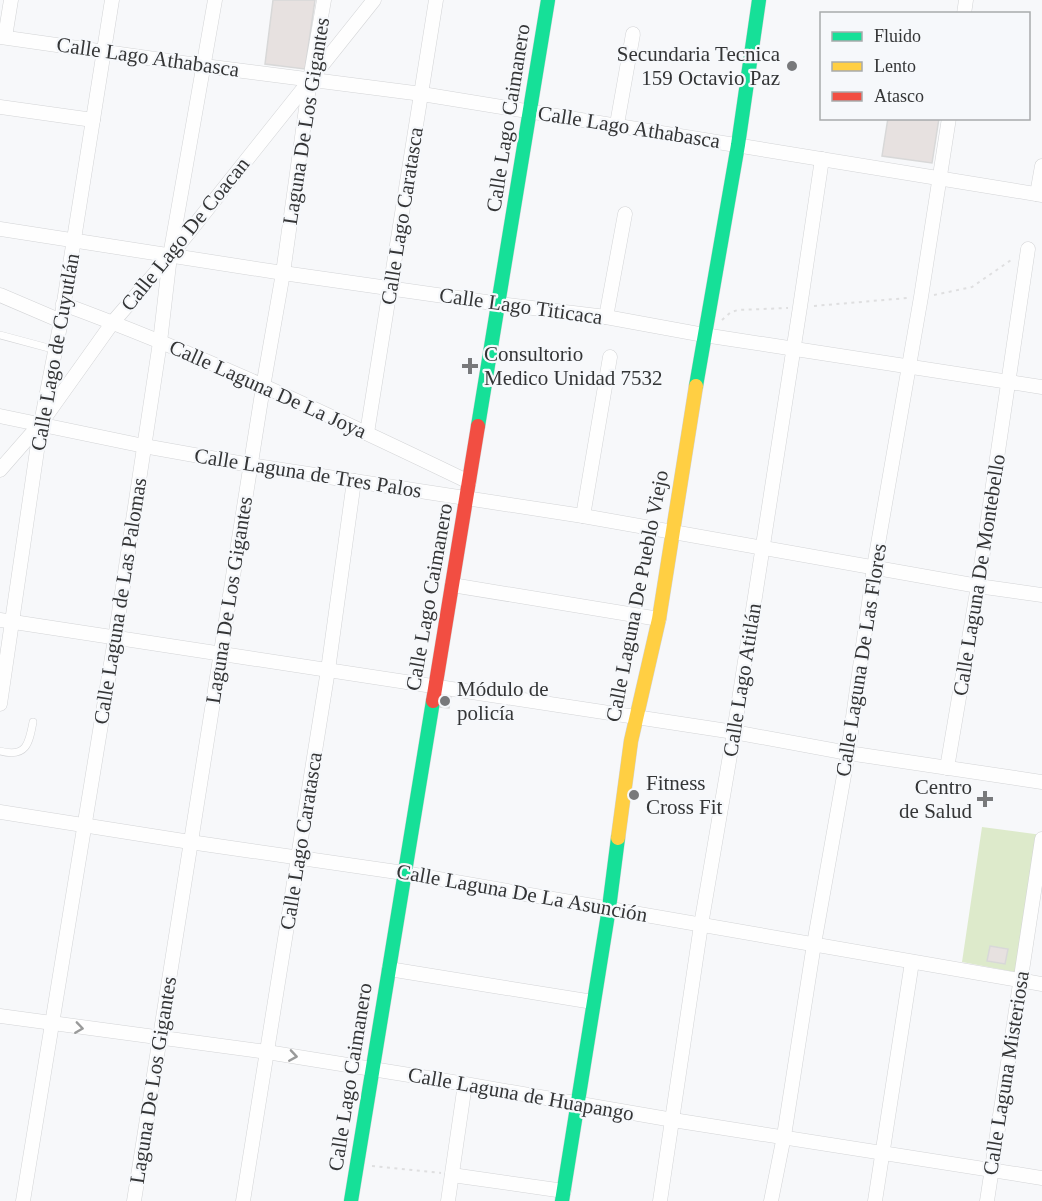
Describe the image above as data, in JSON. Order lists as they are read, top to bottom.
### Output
{
  "streets": {
    "street": [
      "Calle Lago Athabasca",
      "Calle Lago Caimanero",
      "Laguna De Los Gigantes",
      "Calle Lago Caratasca",
      "Calle Lago De Coacan",
      "Calle Lago Titicaca",
      "Calle Lago de Cuyutlán",
      "Calle Laguna De La Joya",
      "Calle Laguna de Tres Palos",
      "Calle Laguna De Montebello",
      "Calle Laguna De Pueblo Viejo",
      "Calle Laguna de Las Palomas",
      "Calle Laguna De Las Flores",
      "Calle Lago Atitlán",
      "Calle Laguna De La Asunción",
      "Calle Laguna Misteriosa",
      "Calle Laguna de Huapango"
    ]
  },
  "crossings": [
    ["Calle Lago Athabasca", "Calle Lago Caimanero"],
    ["Calle Lago Athabasca", "Laguna De Los Gigantes"],
    ["Calle Lago Athabasca", "Calle Lago Caratasca"],
    ["Calle Lago Athabasca", "Calle Lago De Coacan"],
    ["Calle Lago Athabasca", "Calle Lago de Cuyutlán"],
    ["Calle Lago Athabasca", "Calle Laguna De Pueblo Viejo"],
    ["Calle Lago Athabasca", "Calle Laguna de Las Palomas"],
    ["Calle Lago Athabasca", "Calle Laguna De Las Flores"],
    ["Calle Lago Athabasca", "Calle Lago Atitlán"],
    ["Calle Lago Caimanero", "Calle Lago Titicaca"],
    ["Calle Lago Caimanero", "Calle Laguna De La Joya"],
    ["Calle Lago Caimanero", "Calle Laguna de Tres Palos"],
    ["Calle Lago Caimanero", "Calle Laguna De La Asunción"],
    ["Calle Lago Caimanero", "Calle Laguna de Huapango"],
    ["Laguna De Los Gigantes", "Calle Lago De Coacan"],
    ["Laguna De Los Gigantes", "Calle Lago Titicaca"],
    ["Laguna De Los Gigantes", "Calle Laguna De La Joya"],
    ["Laguna De Los Gigantes", "Calle Laguna de Tres Palos"],
    ["Laguna De Los Gigantes", "Calle Laguna De La Asunción"],
    ["Laguna De Los Gigantes", "Calle Laguna de Huapango"],
    ["Calle Lago Caratasca", "Calle Lago Titicaca"],
    ["Calle Lago Caratasca", "Calle Laguna De La Joya"],
    ["Calle Lago Caratasca", "Calle Laguna de Tres Palos"],
    ["Calle Lago Caratasca", "Calle Laguna De La Asunción"],
    ["Calle Lago Caratasca", "Calle Laguna de Huapango"],
    ["Calle Lago De Coacan", "Calle Lago Titicaca"],
    ["Calle Lago De Coacan", "Calle Lago de Cuyutlán"],
    ["Calle Lago De Coacan", "Calle Laguna De La Joya"],
    ["Calle Lago De Coacan", "Calle Laguna de Tres Palos"],
    ["Calle Lago De Coacan", "Calle Laguna de Las Palomas"],
    ["Calle Lago Titicaca", "Calle Lago de Cuyutlán"],
    ["Calle Lago Titicaca", "Calle Laguna De Montebello"],
    ["Calle Lago Titicaca", "Calle Laguna De Pueblo Viejo"],
    ["Calle Lago Titicaca", "Calle Laguna de Las Palomas"],
    ["Calle Lago Titicaca", "Calle Laguna De Las Flores"],
    ["Calle Lago Titicaca", "Calle Lago Atitlán"],
    ["Calle Lago de Cuyutlán", "Calle Laguna De La Joya"],
    ["Calle Lago de Cuyutlán", "Calle Laguna de Tres Palos"],
    ["Calle Laguna De La Joya", "Calle Laguna de Las Palomas"],
    ["Calle Laguna de Tres Palos", "Calle Laguna De Montebello"],
    ["Calle Laguna de Tres Palos", "Calle Laguna De Pueblo Viejo"],
    ["Calle Laguna de Tres Palos", "Calle Laguna de Las Palomas"],
    ["Calle Laguna de Tres Palos", "Calle Laguna De Las Flores"],
    ["Calle Laguna de Tres Palos", "Calle Lago Atitlán"],
    ["Calle Laguna De Pueblo Viejo", "Calle Laguna De La Asunción"],
    ["Calle Laguna De Pueblo Viejo", "Calle Laguna de Huapango"],
    ["Calle Laguna de Las Palomas", "Calle Laguna De La Asunción"],
    ["Calle Laguna de Las Palomas", "Calle Laguna de Huapango"],
    ["Calle Laguna De Las Flores", "Calle Laguna De La Asunción"],
    ["Calle Laguna De Las Flores", "Calle Laguna de Huapango"],
    ["Calle Lago Atitlán", "Calle Laguna De La Asunción"],
    ["Calle Lago Atitlán", "Calle Laguna de Huapango"],
    ["Calle Laguna De La Asunción", "Calle Laguna Misteriosa"],
    ["Calle Laguna Misteriosa", "Calle Laguna de Huapango"]
  ],
  "places": {
    "other": ["Secundaria Tecnica 159 Octavio Paz", "Módulo de policía", "Fitness Cross Fit"],
    "health": ["Consultorio Medico Unidad 7532", "Centro de Salud"]
  },
  "legend": ["Fluido", "Lento", "Atasco"]
}
